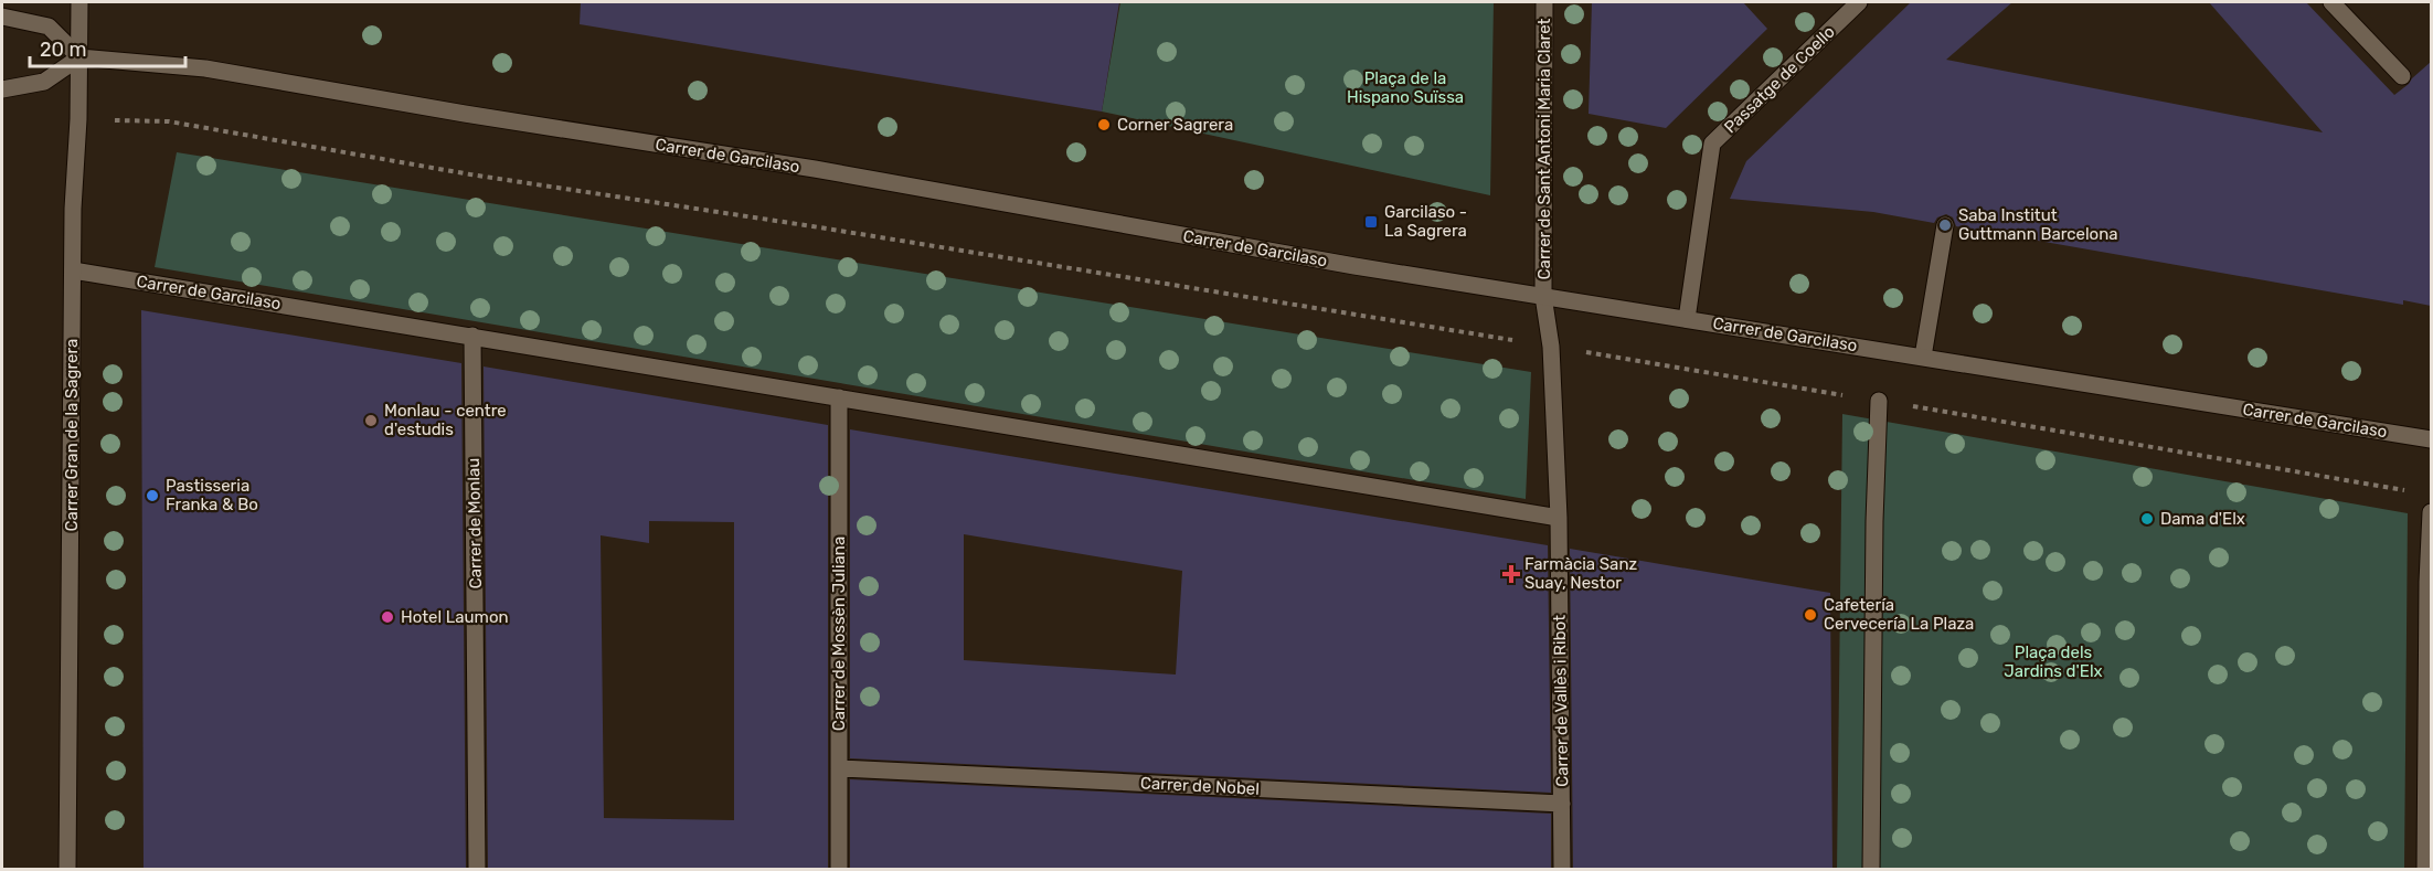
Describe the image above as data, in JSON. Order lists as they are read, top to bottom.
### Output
{
  "streets": {
    "street": [
      "Passatge de Coello",
      "Carrer de Sant Antoni Maria Claret",
      "Carrer de Garcilaso",
      "Carrer Gran de la Sagrera",
      "Carrer de Monlau",
      "Carrer de Mossèn Juliana",
      "Carrer de Vallès i Ribot",
      "Carrer de Nobel"
    ]
  },
  "crossings": [
    ["Passatge de Coello", "Carrer de Garcilaso"],
    ["Carrer de Sant Antoni Maria Claret", "Carrer de Garcilaso"],
    ["Carrer de Sant Antoni Maria Claret", "Carrer de Vallès i Ribot"],
    ["Carrer de Garcilaso", "Carrer Gran de la Sagrera"],
    ["Carrer de Garcilaso", "Carrer de Monlau"],
    ["Carrer de Garcilaso", "Carrer de Mossèn Juliana"],
    ["Carrer de Garcilaso", "Carrer de Vallès i Ribot"],
    ["Carrer de Mossèn Juliana", "Carrer de Nobel"],
    ["Carrer de Vallès i Ribot", "Carrer de Nobel"]
  ],
  "parks": ["Plaça de la Hispano Suïssa", "Plaça dels Jardins d'Elx"],
  "places": {
    "other": [
      "Corner Sagrera",
      "Saba Institut Guttmann Barcelona",
      "Monlau - centre d'estudis",
      "Pastisseria Franka & Bo",
      "Dama d'Elx",
      "Cafetería Cervecería La Plaza",
      "Hotel Laumon"
    ],
    "transit": ["Garcilaso - La Sagrera"],
    "health": ["Farmàcia Sanz Suay, Nestor"]
  },
  "scale_bar": "20 m"
}
